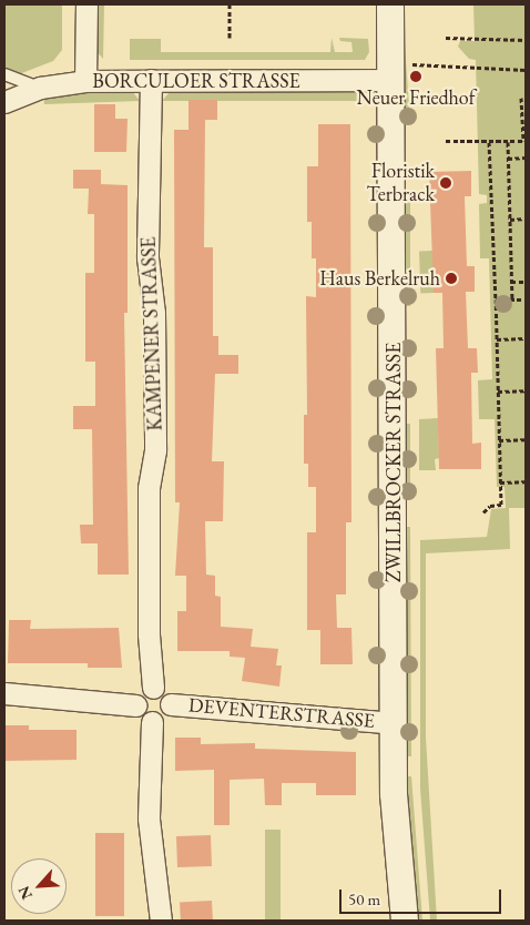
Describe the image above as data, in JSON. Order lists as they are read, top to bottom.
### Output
{
  "streets": {
    "street": [
      "BORCULOER STRASSE",
      "KAMPENER STRASSE",
      "ZWILLBROCKER STRASSE",
      "DEVENTERSTRASSE"
    ]
  },
  "crossings": [
    ["BORCULOER STRASSE", "KAMPENER STRASSE"],
    ["BORCULOER STRASSE", "ZWILLBROCKER STRASSE"],
    ["KAMPENER STRASSE", "DEVENTERSTRASSE"],
    ["ZWILLBROCKER STRASSE", "DEVENTERSTRASSE"]
  ],
  "places": ["Neuer Friedhof", "Floristik Terbrack", "Haus Berkelruh"],
  "scale_bar": "50 m",
  "north": "bottom left"
}
